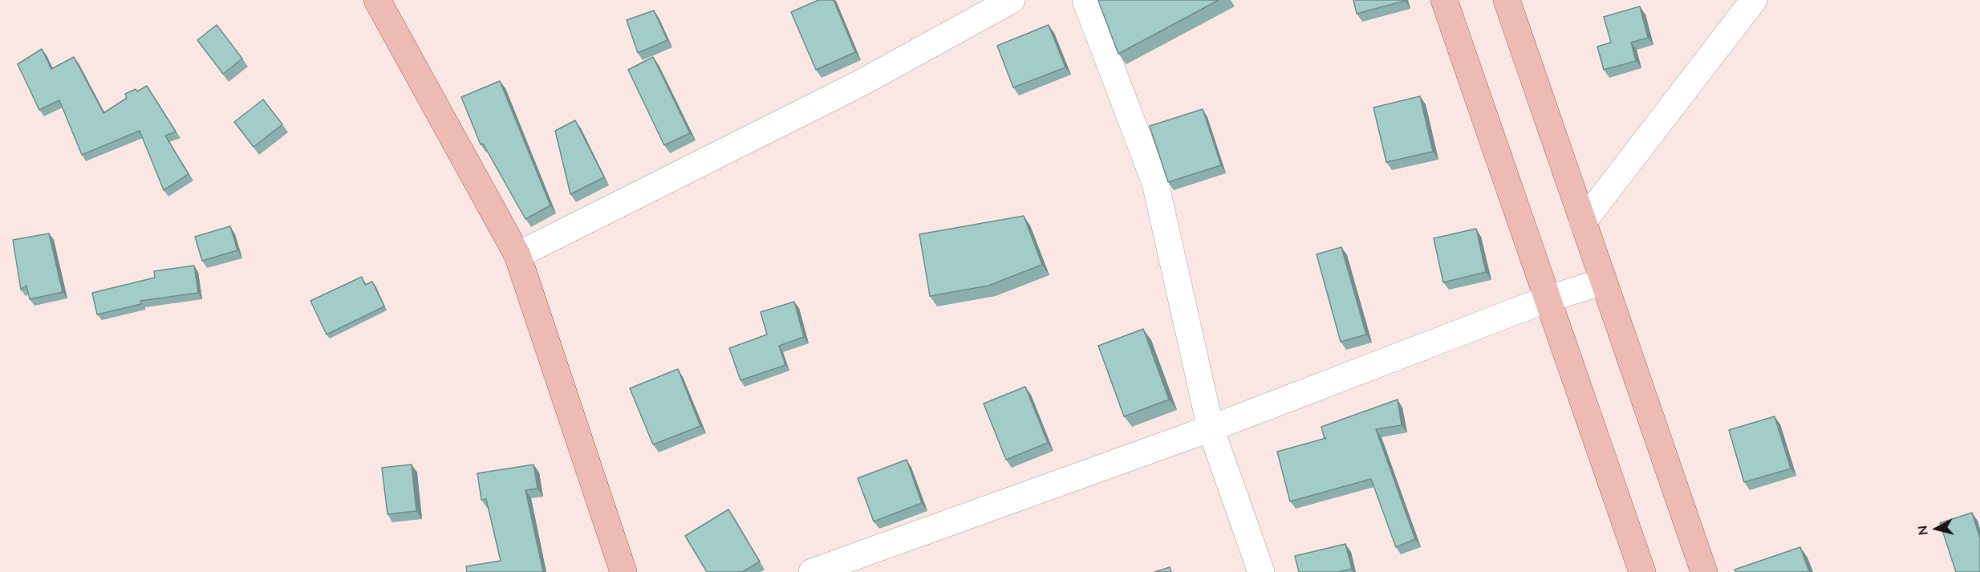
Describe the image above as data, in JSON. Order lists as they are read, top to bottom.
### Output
{
  "north": "left"
}
